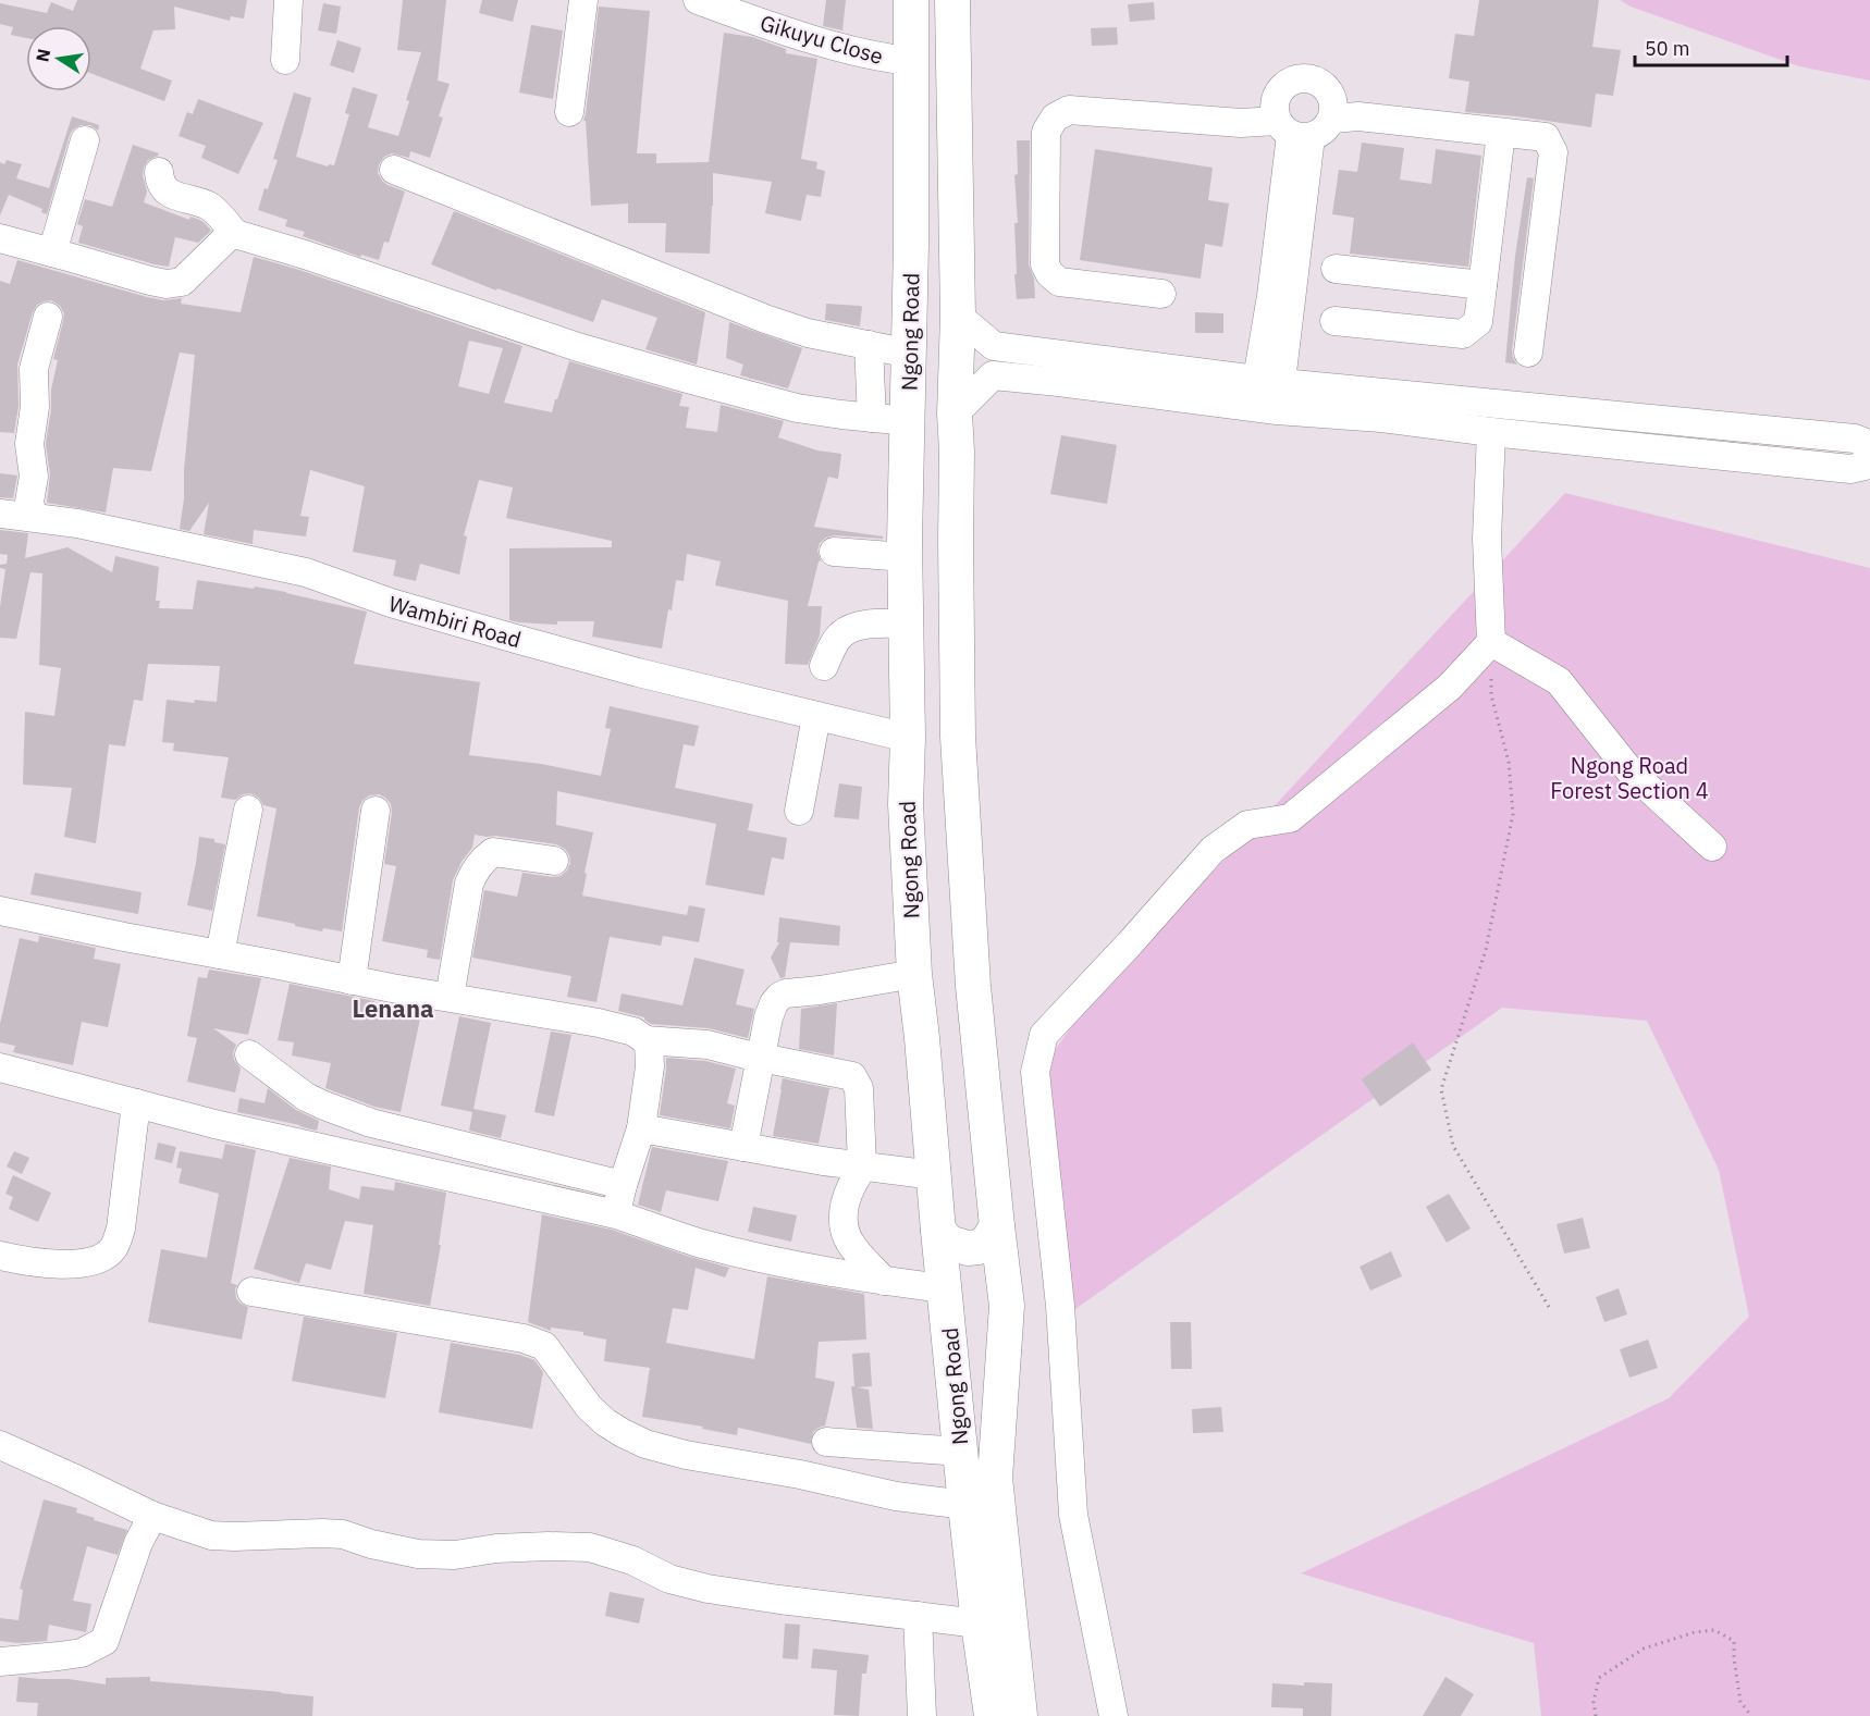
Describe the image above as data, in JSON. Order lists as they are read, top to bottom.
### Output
{
  "streets": {
    "main road": ["Ngong Road"],
    "street": ["Gikuyu Close", "Wambiri Road"]
  },
  "crossings": [
    ["Gikuyu Close", "Ngong Road"],
    ["Ngong Road", "Wambiri Road"]
  ],
  "districts": ["Lenana"],
  "parks": ["Ngong Road Forest Section 4"],
  "scale_bar": "50 m",
  "north": "left"
}
